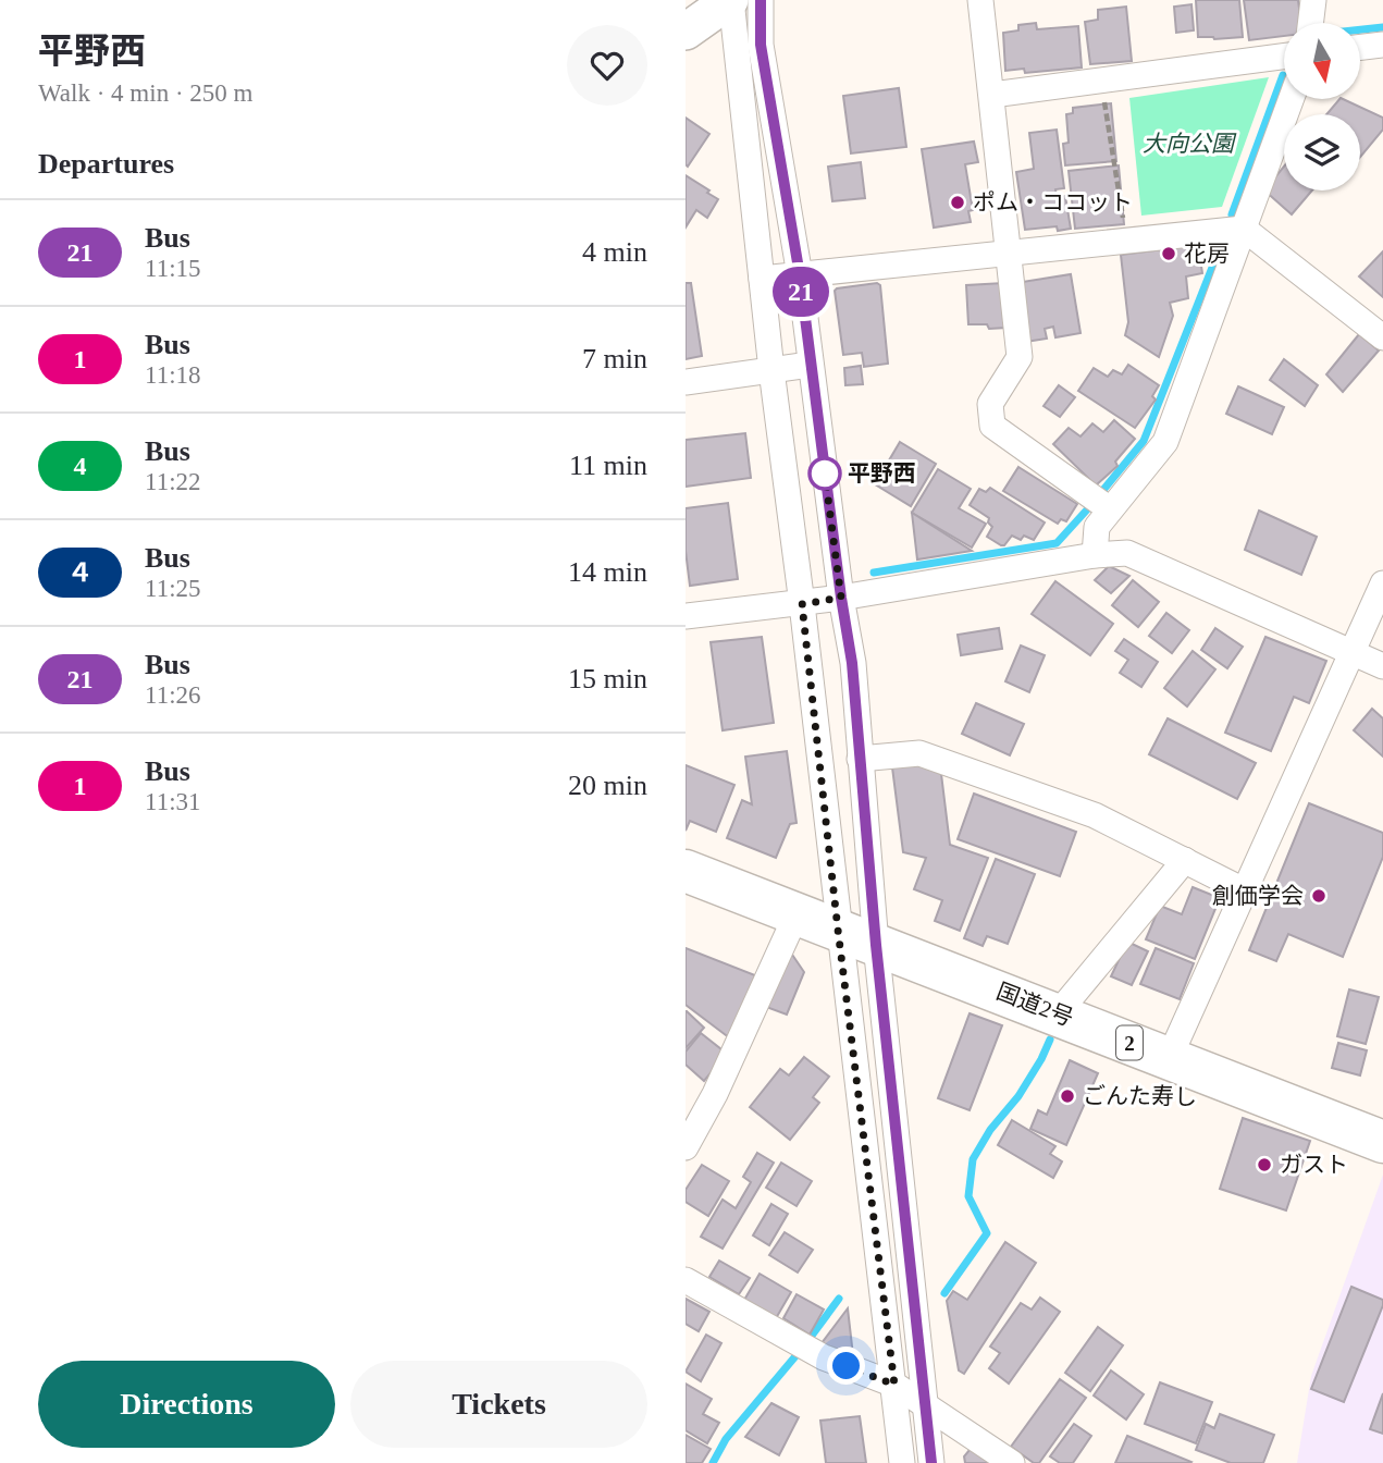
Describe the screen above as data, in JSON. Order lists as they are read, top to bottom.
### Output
{
  "streets": {
    "highway": ["国道2号", "2"]
  },
  "parks": ["大向公園"],
  "places": [
    "ポム・ココット",
    "花房",
    "平野西",
    "創価学会",
    "ごんた寿し",
    "ガスト"
  ],
  "lines": ["bus line 21"],
  "north": "bottom",
  "page": {
    "heading": [
      ["平野西", "Walk · 4 min · 250 m"],
      "Departures"
    ],
    "on_map": "21",
    "list": [
      {
        "mark": "21",
        "name": "Bus",
        "note": "11:15",
        "value": "4 min"
      },
      {
        "mark": "1",
        "name": "Bus",
        "note": "11:18",
        "value": "7 min"
      },
      {
        "mark": "4",
        "name": "Bus",
        "note": "11:22",
        "value": "11 min"
      },
      {
        "mark": "４",
        "name": "Bus",
        "note": "11:25",
        "value": "14 min"
      },
      {
        "mark": "21",
        "name": "Bus",
        "note": "11:26",
        "value": "15 min"
      },
      {
        "mark": "1",
        "name": "Bus",
        "note": "11:31",
        "value": "20 min"
      }
    ],
    "buttons": ["Directions", "Tickets"]
  }
}
